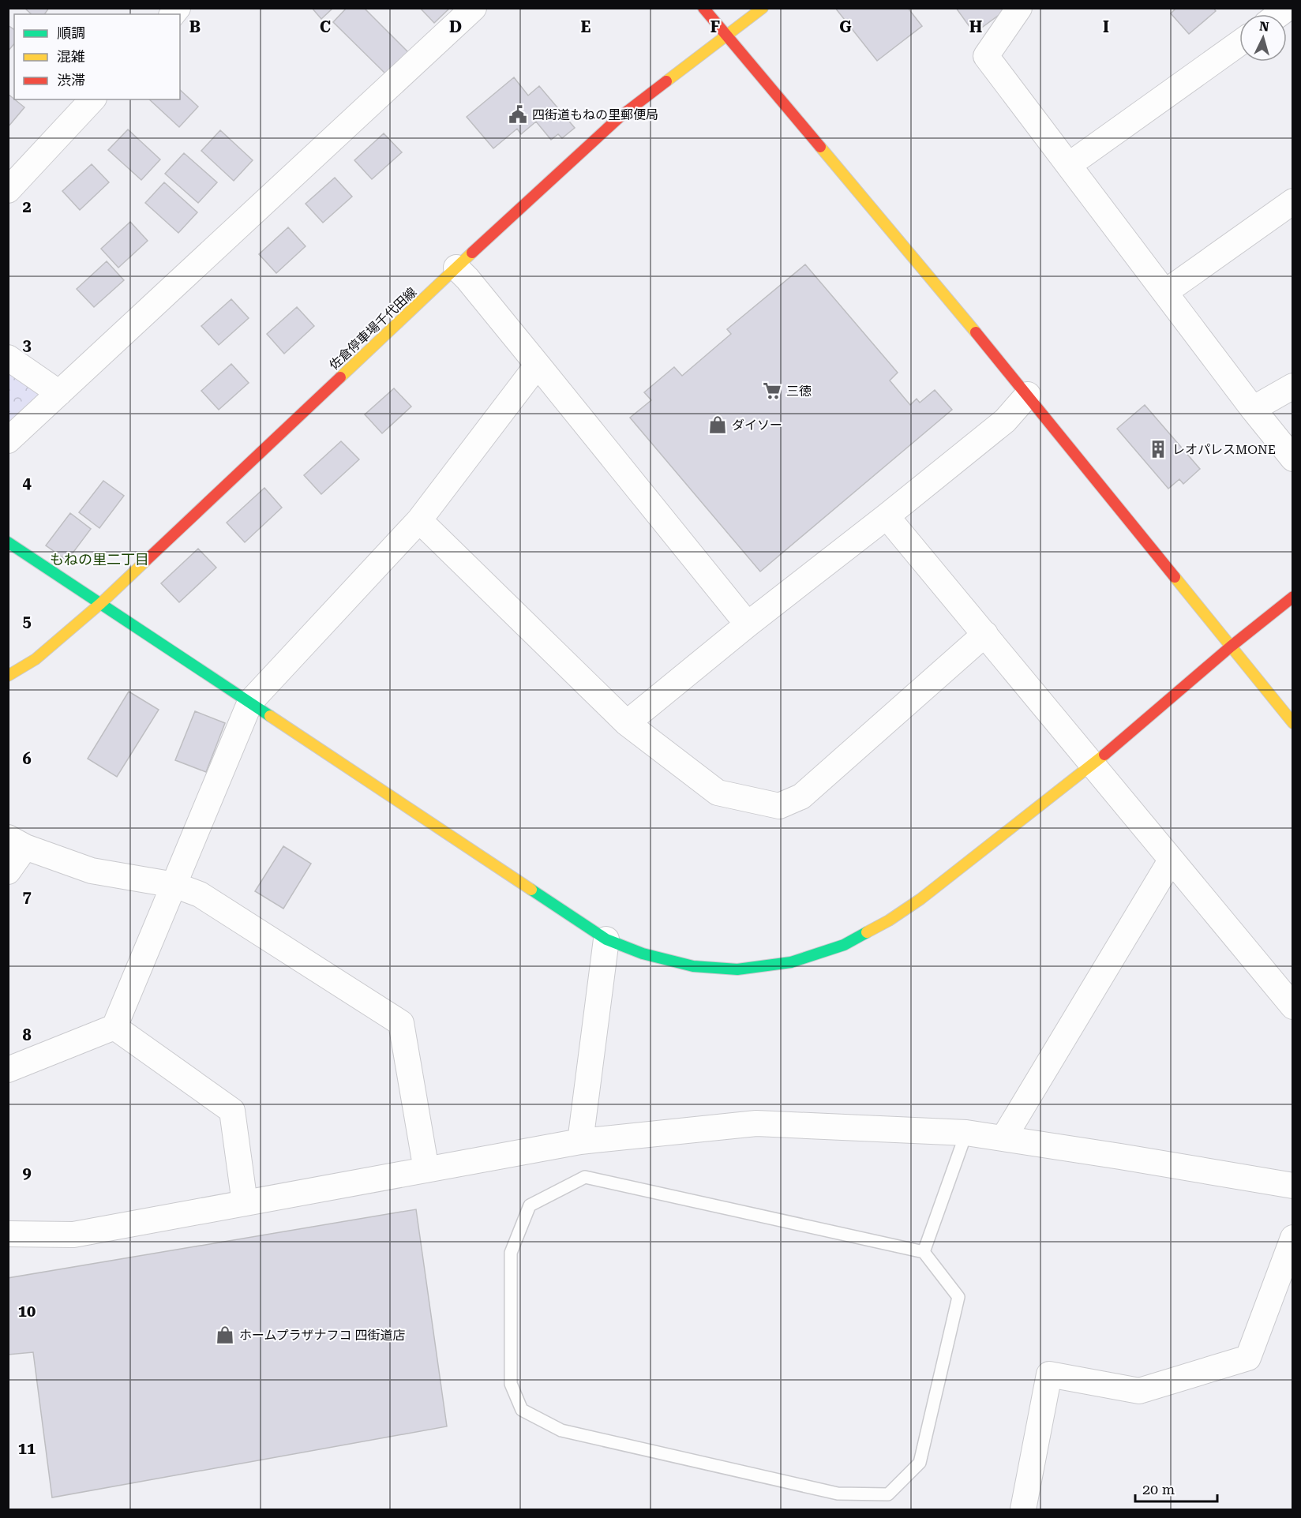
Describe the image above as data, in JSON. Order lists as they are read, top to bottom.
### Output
{
  "streets": {
    "street": ["佐倉停車場千代田線"]
  },
  "districts": ["もねの里二丁目"],
  "places": {
    "public building": ["四街道もねの里郵便局"],
    "supermarket": ["三徳"],
    "shop": ["ダイソー", "ホームプラザナフコ 四街道店"],
    "building": ["レオパレスMONE"]
  },
  "legend": ["順調", "混雑", "渋滞"],
  "scale_bar": "20 m",
  "north": "top",
  "grid": {
    "columns": [
      "B",
      "C",
      "D",
      "E",
      "F",
      "G",
      "H",
      "I"
    ],
    "rows": [
      "2",
      "3",
      "4",
      "5",
      "6",
      "7",
      "8",
      "9",
      "10",
      "11"
    ]
  }
}
